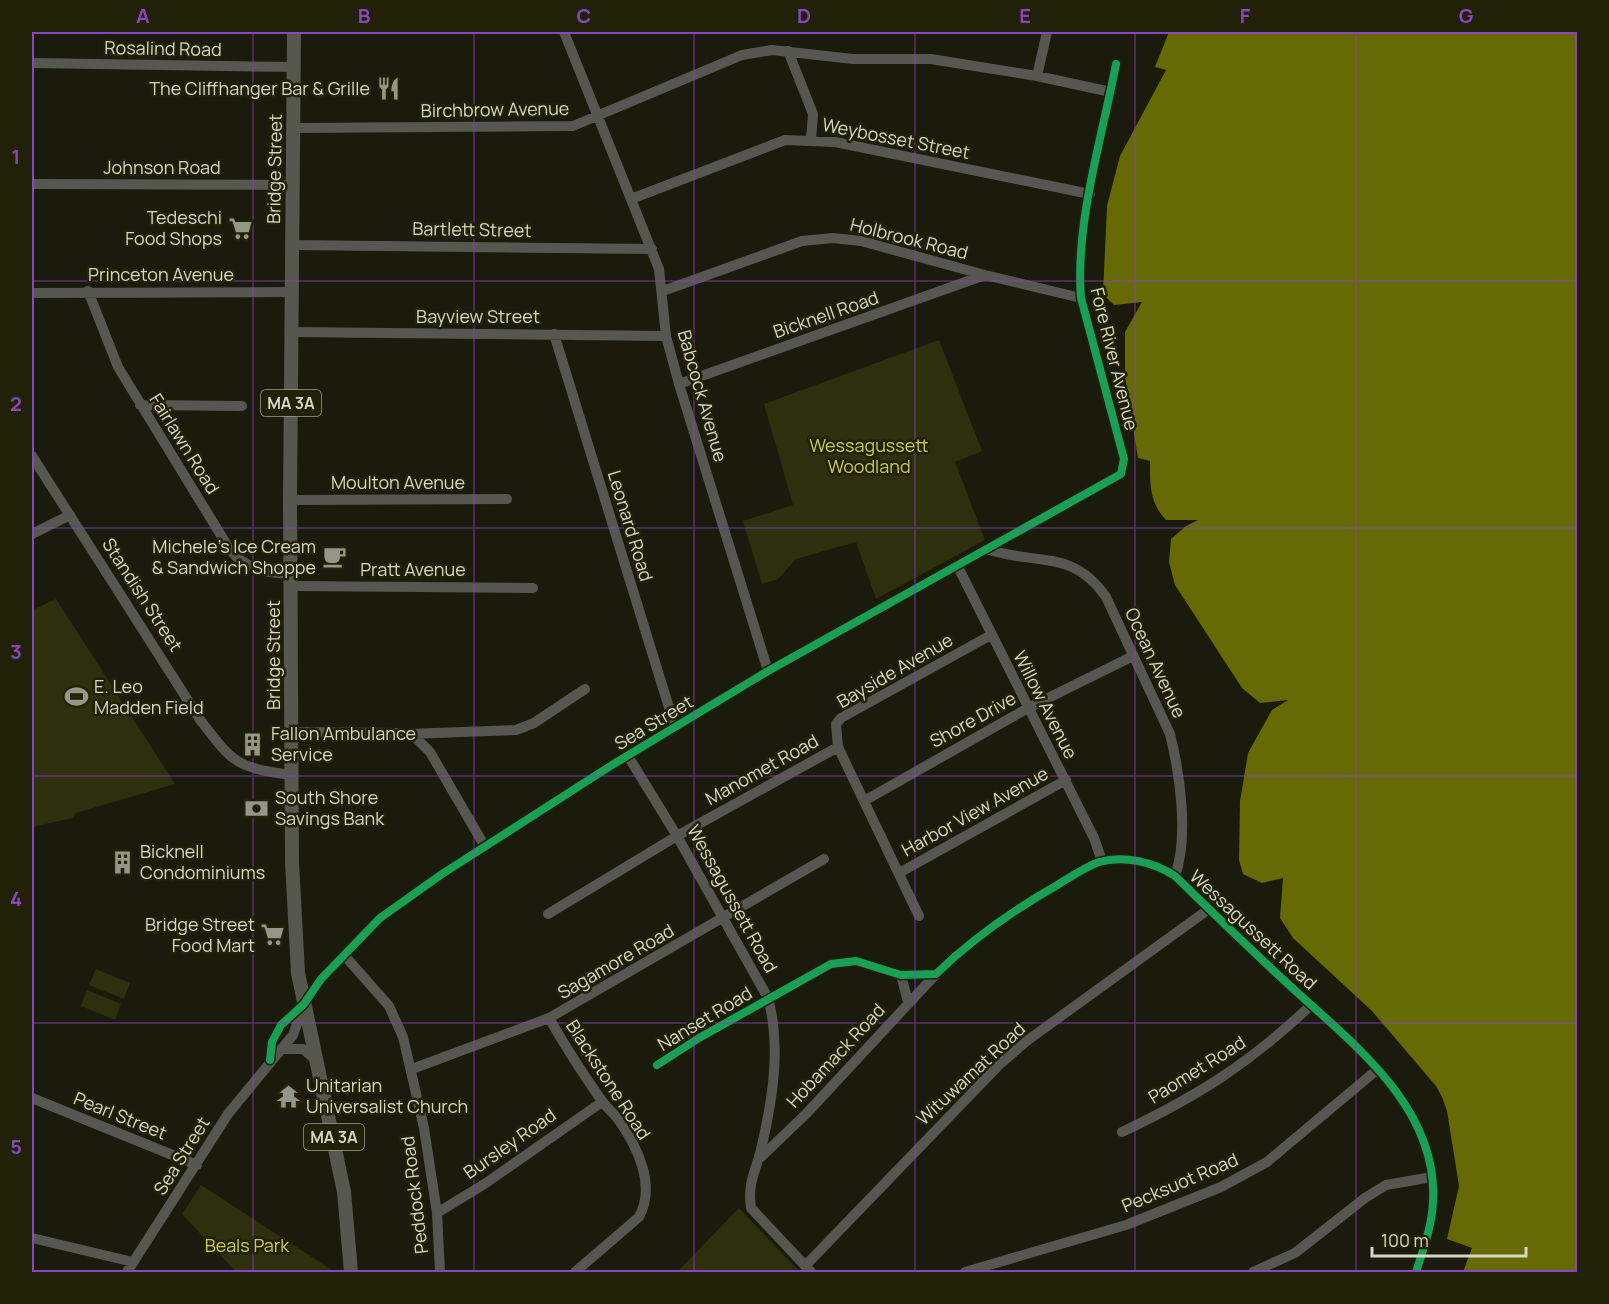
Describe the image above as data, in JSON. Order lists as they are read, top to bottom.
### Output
{
  "streets": {
    "main road": ["Bridge Street", "MA 3A"],
    "street": [
      "Rosalind Road",
      "Birchbrow Avenue",
      "Weybosset Street",
      "Johnson Road",
      "Bartlett Street",
      "Holbrook Road",
      "Princeton Avenue",
      "Bicknell Road",
      "Bayview Street",
      "Fore River Avenue",
      "Babcock Avenue",
      "Fairlawn Road",
      "Moulton Avenue",
      "Leonard Road",
      "Pratt Avenue",
      "Standish Street",
      "Ocean Avenue",
      "Bayside Avenue",
      "Willow Avenue",
      "Shore Drive",
      "Sea Street",
      "Manomet Road",
      "Harbor View Avenue",
      "Wessagussett Road",
      "Sagamore Road",
      "Nanset Road",
      "Hobamack Road",
      "Paomet Road",
      "Wituwamat Road",
      "Blackstone Road",
      "Pearl Street",
      "Bursley Road",
      "Pecksuot Road",
      "Peddock Road"
    ]
  },
  "crossings": [
    ["Rosalind Road", "Bridge Street"],
    ["Birchbrow Avenue", "Bridge Street"],
    ["Birchbrow Avenue", "Fore River Avenue"],
    ["Birchbrow Avenue", "Babcock Avenue"],
    ["Weybosset Street", "Fore River Avenue"],
    ["Weybosset Street", "Babcock Avenue"],
    ["Johnson Road", "Bridge Street"],
    ["Bridge Street", "Bartlett Street"],
    ["Bridge Street", "Princeton Avenue"],
    ["Bridge Street", "Bayview Street"],
    ["Bridge Street", "Fairlawn Road"],
    ["Bridge Street", "Moulton Avenue"],
    ["Bridge Street", "Pratt Avenue"],
    ["Bridge Street", "Standish Street"],
    ["Bridge Street", "Sea Street"],
    ["Bartlett Street", "Babcock Avenue"],
    ["Holbrook Road", "Bicknell Road"],
    ["Holbrook Road", "Fore River Avenue"],
    ["Holbrook Road", "Babcock Avenue"],
    ["Princeton Avenue", "Fairlawn Road"],
    ["Bicknell Road", "Babcock Avenue"],
    ["Bayview Street", "Babcock Avenue"],
    ["Bayview Street", "Leonard Road"],
    ["Fore River Avenue", "Sea Street"],
    ["Babcock Avenue", "Sea Street"],
    ["Fairlawn Road", "Pratt Avenue"],
    ["Leonard Road", "Sea Street"],
    ["Ocean Avenue", "Shore Drive"],
    ["Ocean Avenue", "Sea Street"],
    ["Ocean Avenue", "Wessagussett Road"],
    ["Bayside Avenue", "Willow Avenue"],
    ["Bayside Avenue", "Manomet Road"],
    ["Willow Avenue", "Shore Drive"],
    ["Willow Avenue", "Sea Street"],
    ["Willow Avenue", "Harbor View Avenue"],
    ["Willow Avenue", "Wessagussett Road"],
    ["Sea Street", "Wessagussett Road"],
    ["Sea Street", "Pearl Street"],
    ["Sea Street", "Peddock Road"],
    ["Manomet Road", "Wessagussett Road"],
    ["Wessagussett Road", "Sagamore Road"],
    ["Wessagussett Road", "Nanset Road"],
    ["Wessagussett Road", "Hobamack Road"],
    ["Wessagussett Road", "Paomet Road"],
    ["Wessagussett Road", "Wituwamat Road"],
    ["Wessagussett Road", "Pecksuot Road"],
    ["Sagamore Road", "Blackstone Road"],
    ["Sagamore Road", "Peddock Road"],
    ["Blackstone Road", "Bursley Road"],
    ["Bursley Road", "Peddock Road"]
  ],
  "parks": ["Wessagussett Woodland", "Beals Park"],
  "places": {
    "restaurant": ["The Cliffhanger Bar & Grille"],
    "supermarket": ["Tedeschi Food Shops", "Bridge Street Food Mart"],
    "cafe": ["Michele's Ice Cream & Sandwich Shoppe"],
    "sports": ["E. Leo Madden Field"],
    "building": ["Fallon Ambulance Service", "Bicknell Condominiums"],
    "bank": ["South Shore Savings Bank"],
    "temple": ["Unitarian Universalist Church"]
  },
  "scale_bar": "100 m",
  "grid": {
    "columns": [
      "A",
      "B",
      "C",
      "D",
      "E",
      "F",
      "G"
    ],
    "rows": [
      "1",
      "2",
      "3",
      "4",
      "5"
    ]
  }
}
